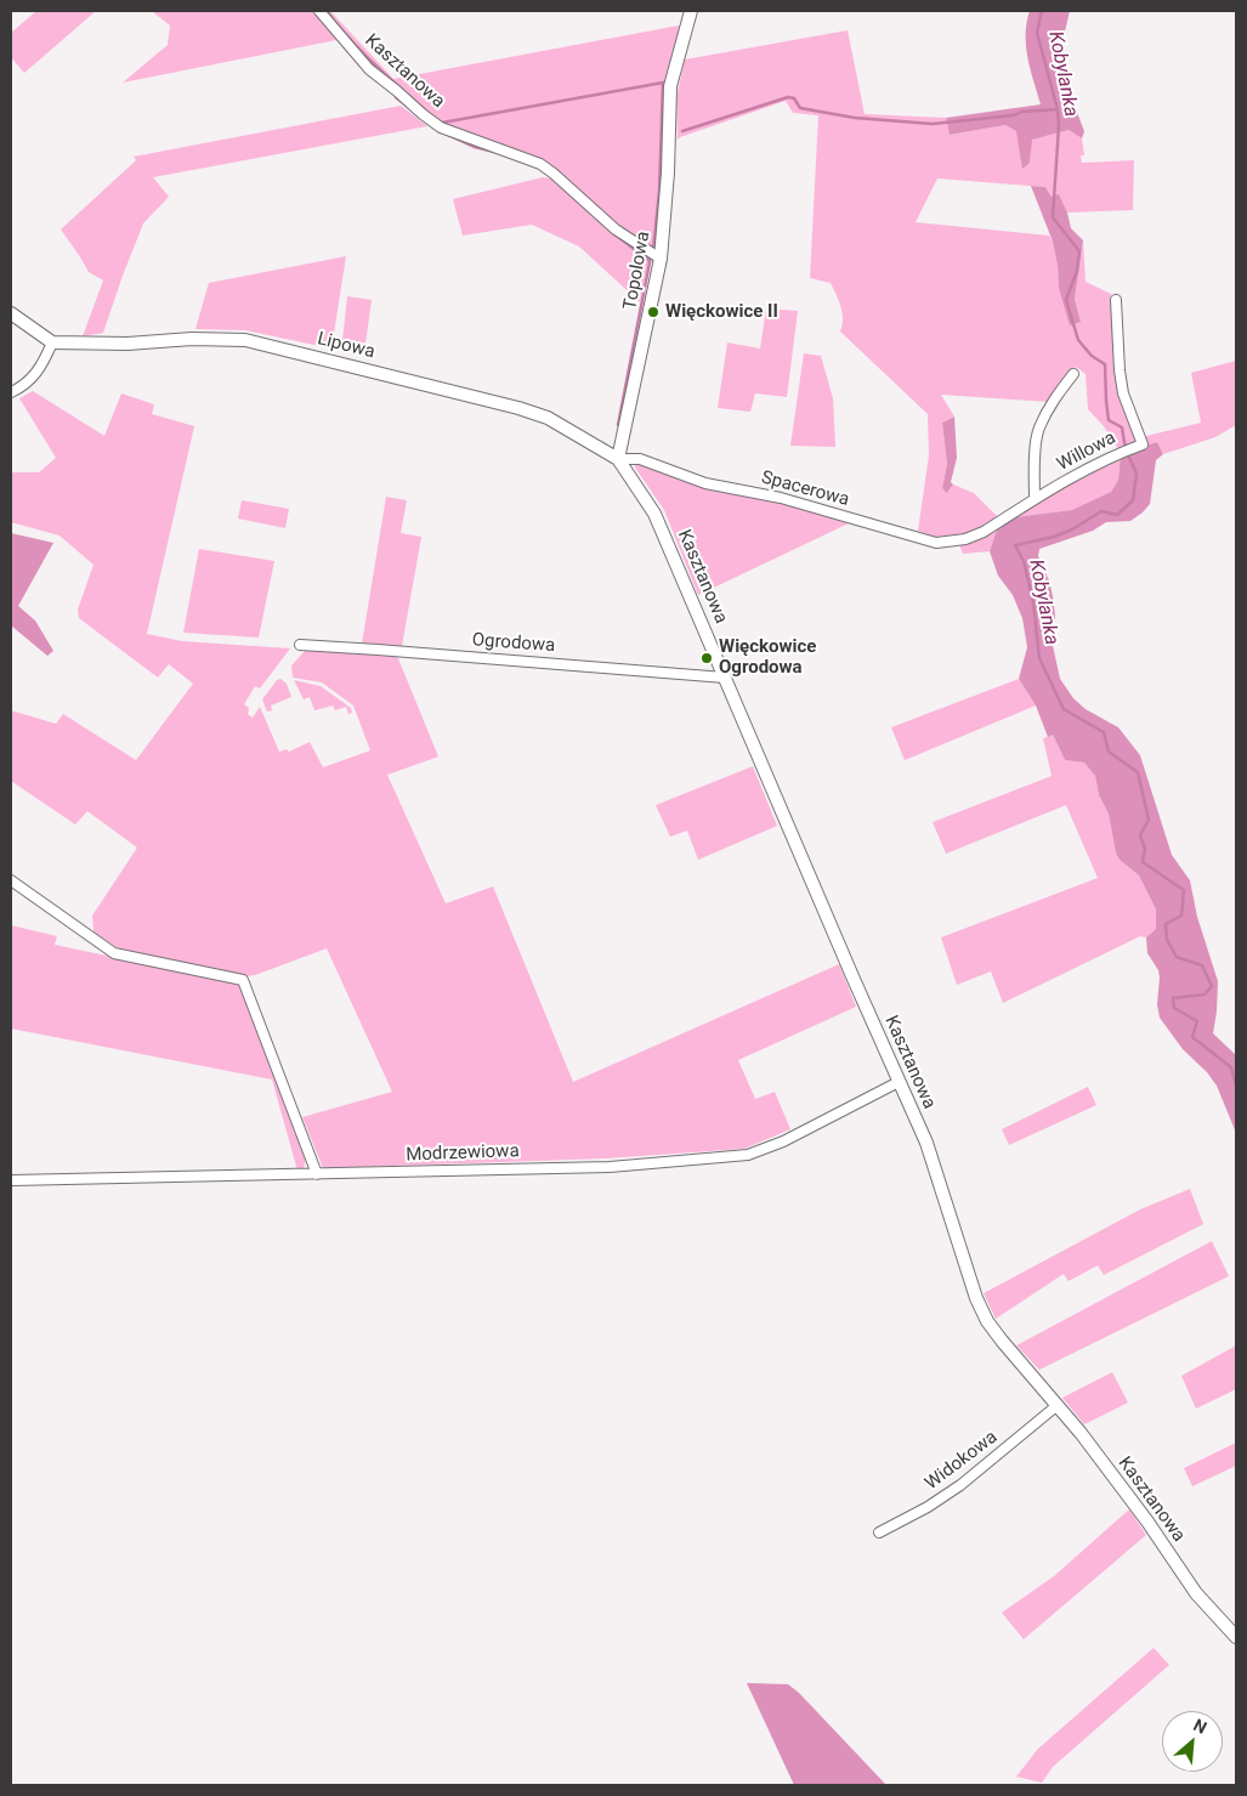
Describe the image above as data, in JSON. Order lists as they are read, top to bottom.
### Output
{
  "streets": {
    "street": [
      "Kasztanowa",
      "Topolowa",
      "Lipowa",
      "Willowa",
      "Spacerowa",
      "Ogrodowa",
      "Modrzewiowa",
      "Widokowa"
    ]
  },
  "crossings": [
    ["Kasztanowa", "Topolowa"],
    ["Kasztanowa", "Lipowa"],
    ["Kasztanowa", "Spacerowa"],
    ["Kasztanowa", "Ogrodowa"],
    ["Kasztanowa", "Modrzewiowa"],
    ["Kasztanowa", "Widokowa"],
    ["Topolowa", "Lipowa"],
    ["Topolowa", "Spacerowa"],
    ["Lipowa", "Spacerowa"],
    ["Willowa", "Spacerowa"]
  ],
  "water": ["Kobylanka"],
  "places": ["Więckowice II", "Więckowice Ogrodowa"],
  "north": "top right"
}
